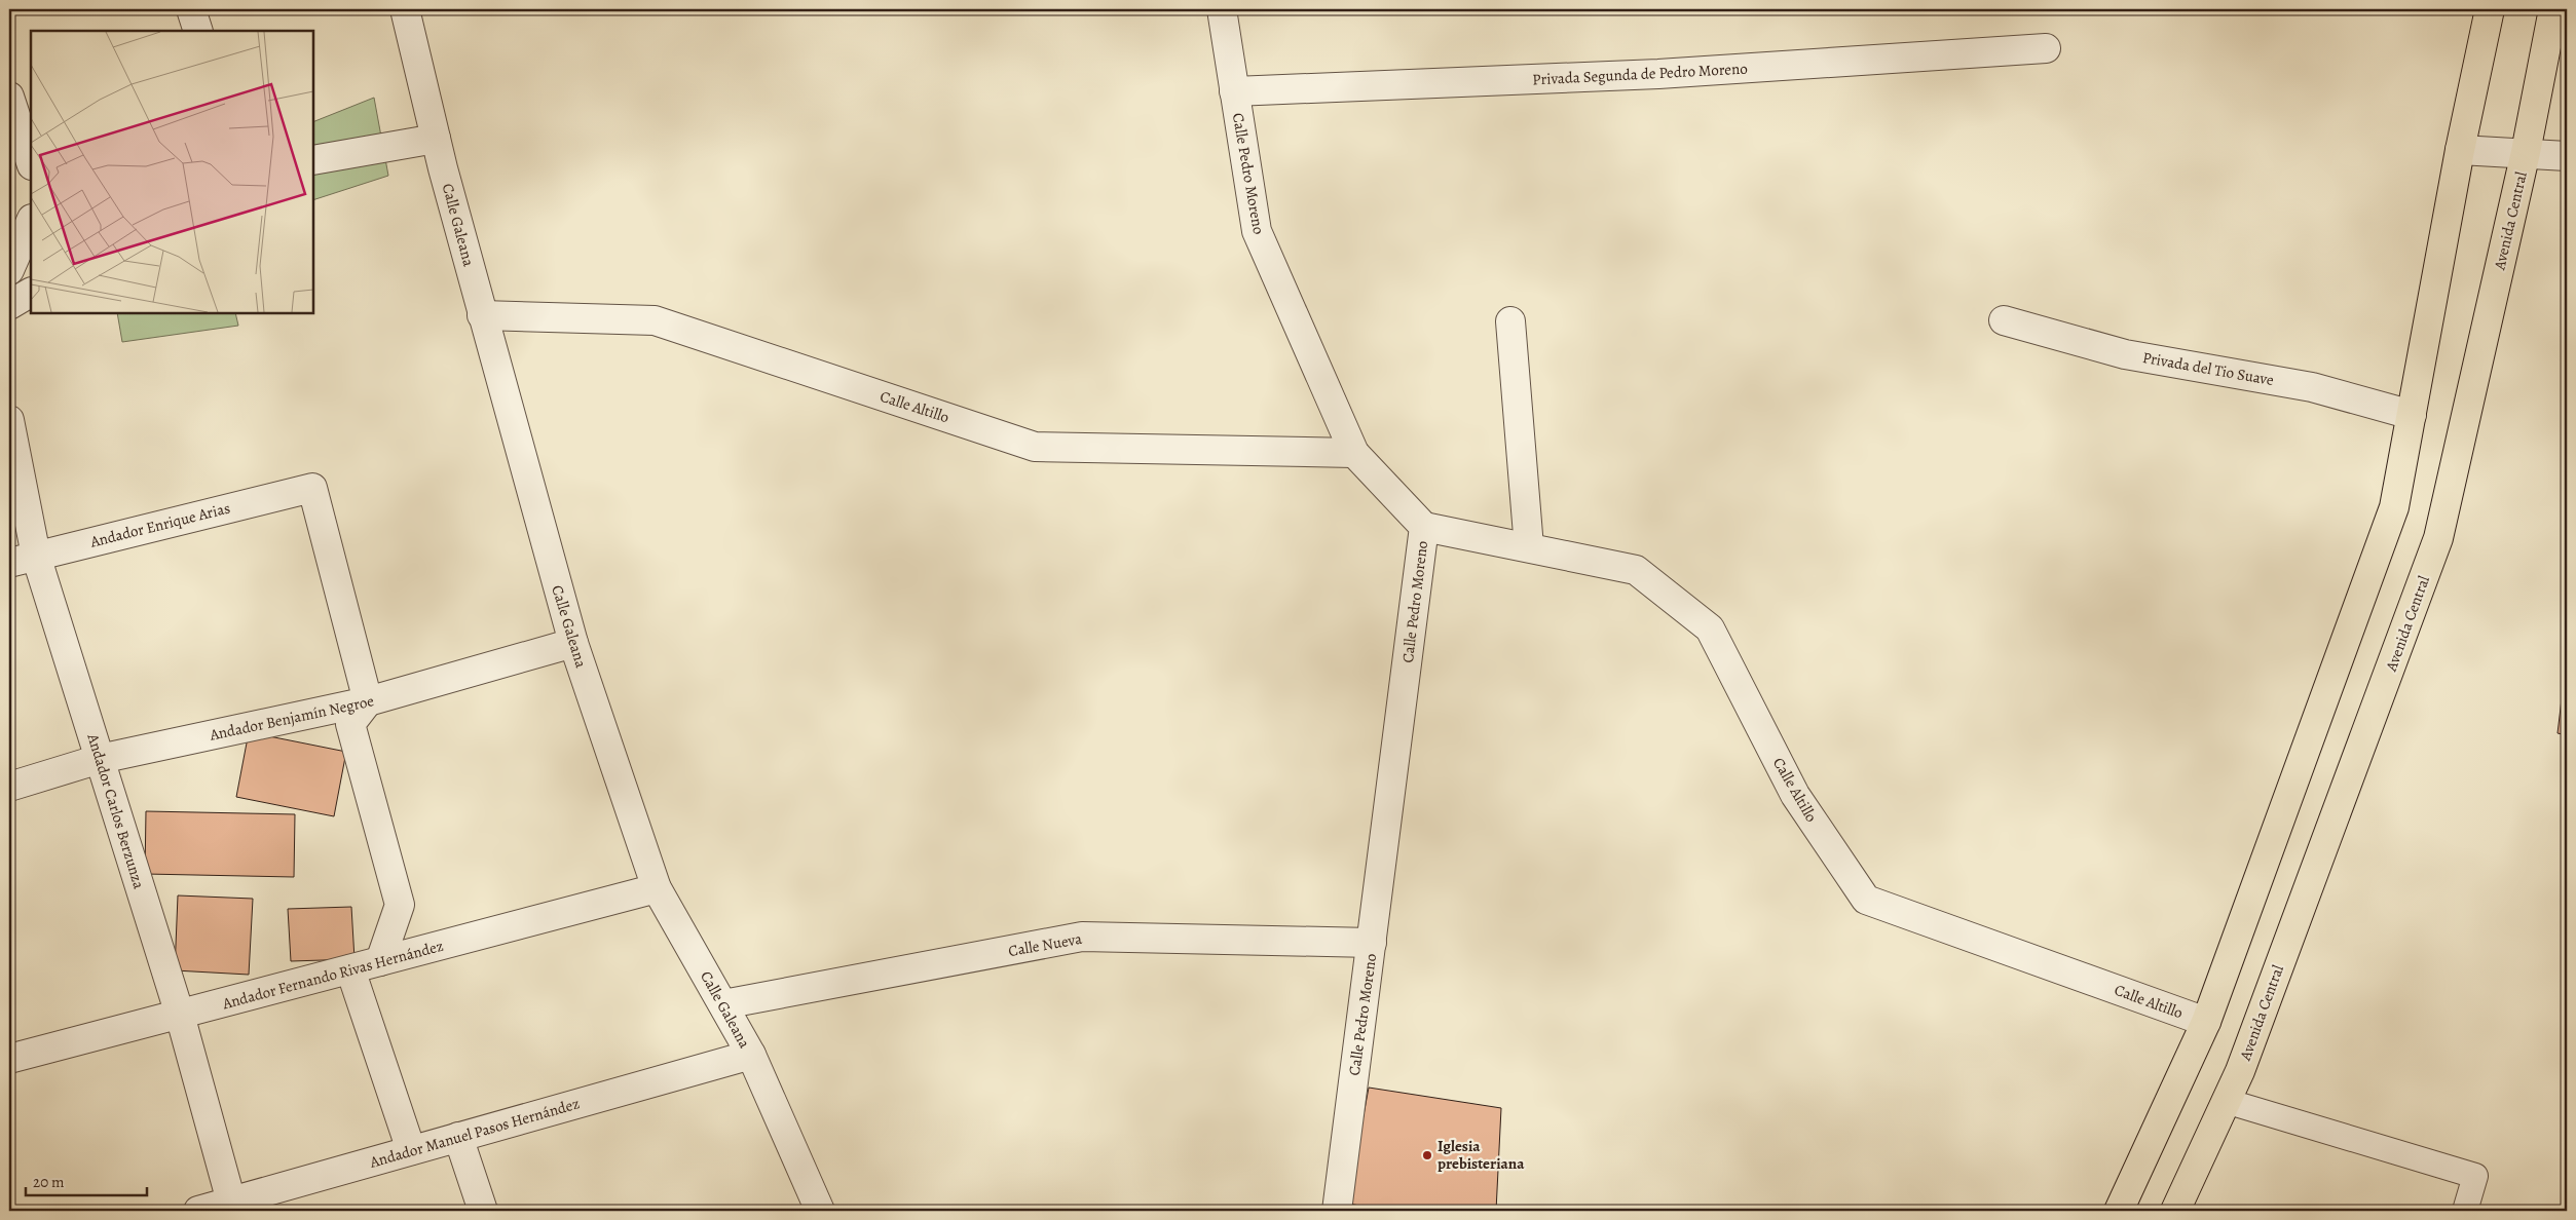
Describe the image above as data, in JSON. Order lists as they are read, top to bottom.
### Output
{
  "streets": {
    "main road": ["Avenida Central"],
    "street": [
      "Privada Segunda de Pedro Moreno",
      "Calle Pedro Moreno",
      "Calle Galeana",
      "Privada del Tio Suave",
      "Calle Altillo",
      "Andador Enrique Arias",
      "Andador Benjamín Negroe",
      "Andador Carlos Berzunza",
      "Calle Nueva",
      "Andador Fernando Rivas Hernández",
      "Andador Manuel Pasos Hernández"
    ]
  },
  "crossings": [
    ["Privada Segunda de Pedro Moreno", "Calle Pedro Moreno"],
    ["Calle Pedro Moreno", "Calle Altillo"],
    ["Calle Pedro Moreno", "Calle Nueva"],
    ["Calle Galeana", "Calle Altillo"],
    ["Calle Galeana", "Andador Benjamín Negroe"],
    ["Calle Galeana", "Calle Nueva"],
    ["Calle Galeana", "Andador Fernando Rivas Hernández"],
    ["Calle Galeana", "Andador Manuel Pasos Hernández"],
    ["Andador Enrique Arias", "Andador Benjamín Negroe"],
    ["Andador Enrique Arias", "Andador Carlos Berzunza"],
    ["Andador Benjamín Negroe", "Andador Carlos Berzunza"],
    ["Andador Carlos Berzunza", "Andador Fernando Rivas Hernández"],
    ["Andador Carlos Berzunza", "Andador Manuel Pasos Hernández"]
  ],
  "places": ["Iglesia prebisteriana"],
  "scale_bar": "20 m"
}
